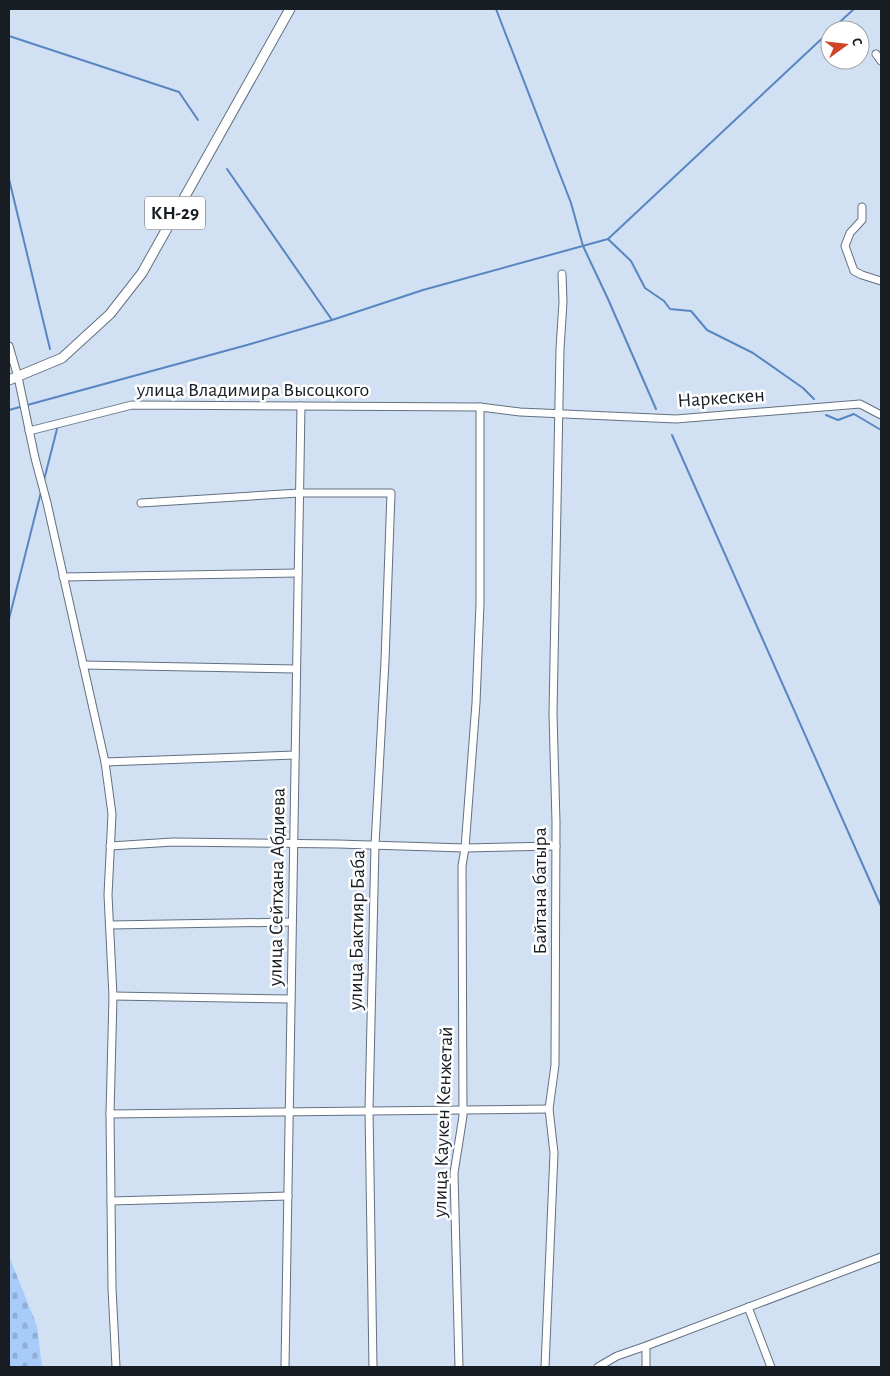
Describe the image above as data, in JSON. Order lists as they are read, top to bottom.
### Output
{
  "streets": {
    "main road": ["КН-29"],
    "street": [
      "улица Владимира Высоцкого",
      "Наркескен",
      "улица Сейтхана Абдиева",
      "Байтана батыра",
      "улица Бактияр Баба",
      "улица Каукен Кенжетай"
    ]
  },
  "crossings": [
    ["улица Владимира Высоцкого", "Наркескен"],
    ["улица Владимира Высоцкого", "улица Сейтхана Абдиева"],
    ["улица Владимира Высоцкого", "Байтана батыра"],
    ["Наркескен", "Байтана батыра"],
    ["улица Сейтхана Абдиева", "улица Бактияр Баба"]
  ],
  "north": "right"
}
